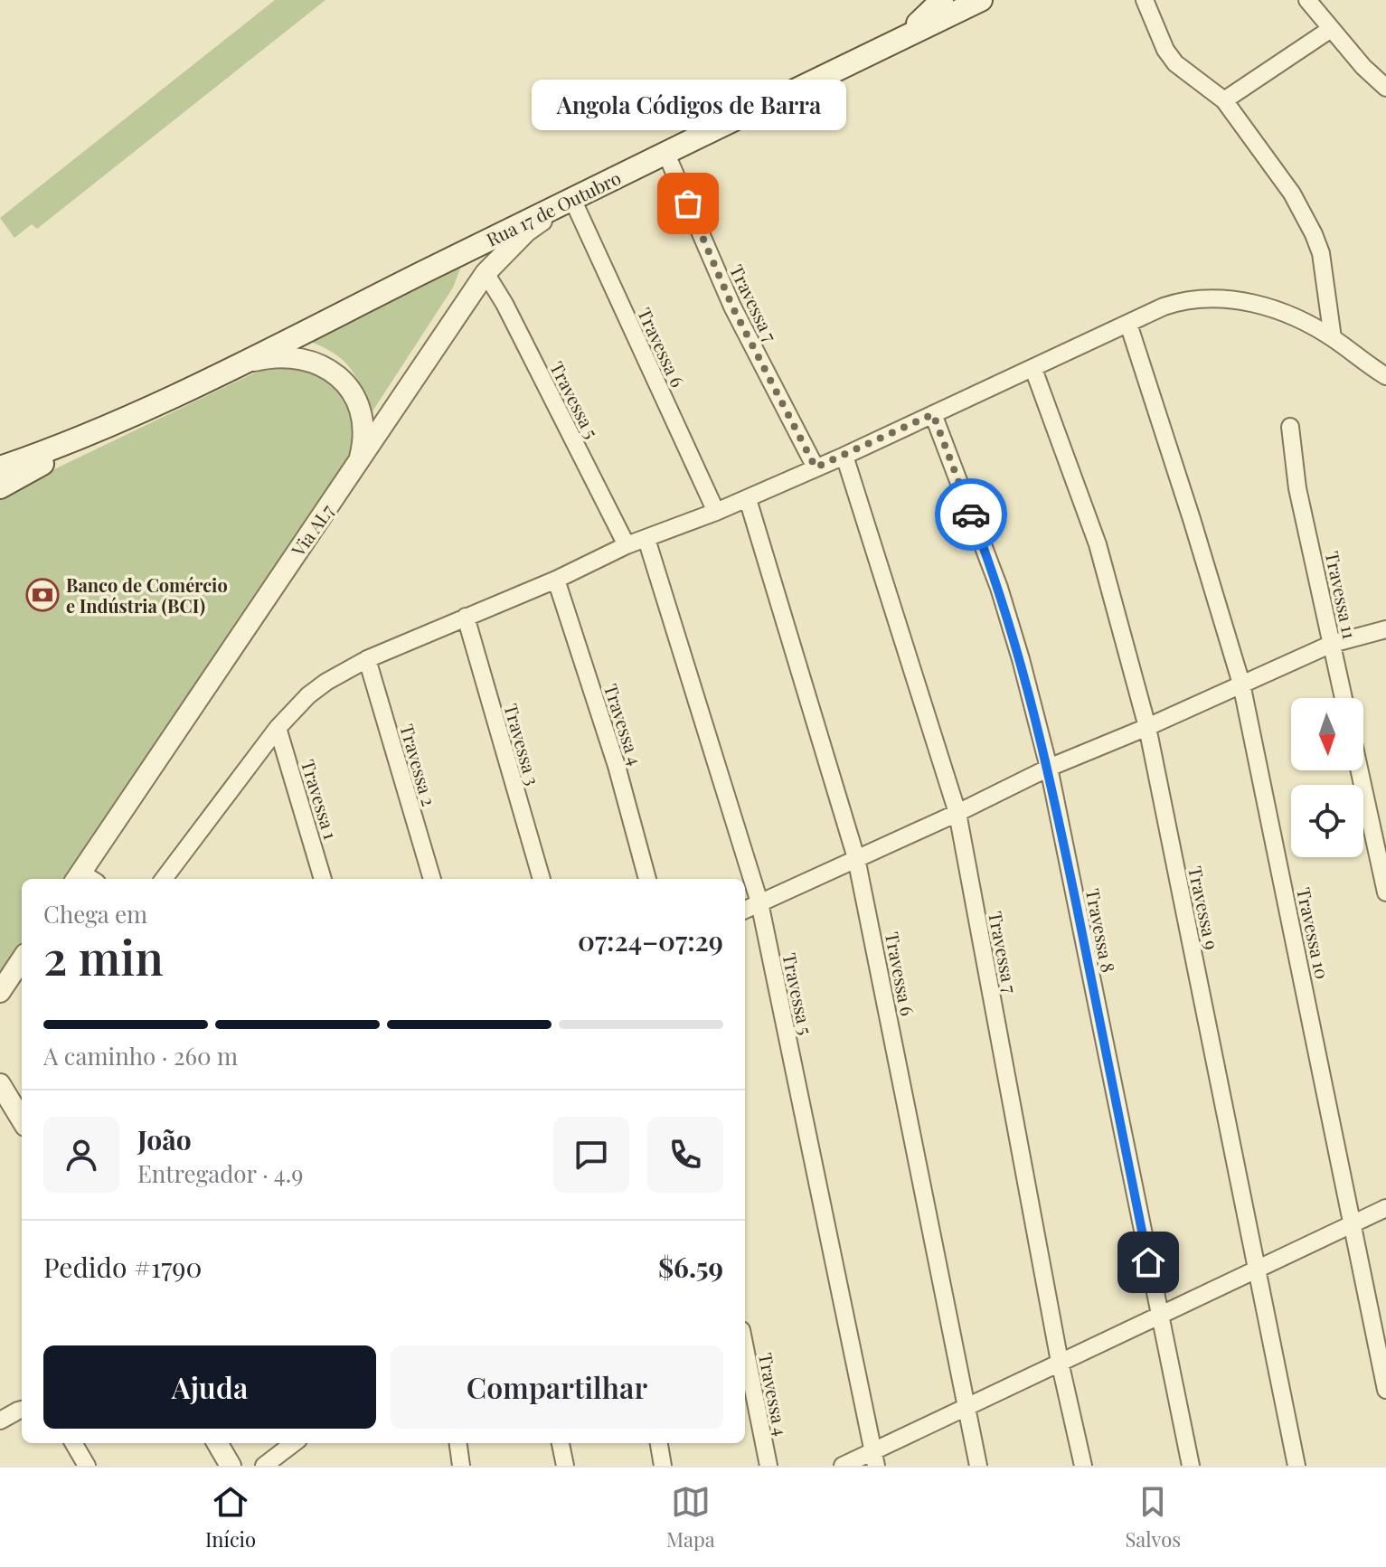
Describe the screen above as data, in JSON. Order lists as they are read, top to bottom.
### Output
{
  "streets": {
    "main road": ["Rua 17 de Outubro"],
    "street": [
      "Travessa 7",
      "Travessa 6",
      "Travessa 5",
      "Via AL7",
      "Travessa 11",
      "Travessa 4",
      "Travessa 3",
      "Travessa 2",
      "Travessa 1",
      "Travessa 9",
      "Travessa 8",
      "Travessa 10"
    ]
  },
  "crossings": [
    ["Rua 17 de Outubro", "Travessa 7"],
    ["Rua 17 de Outubro", "Travessa 6"],
    ["Rua 17 de Outubro", "Via AL7"],
    ["Travessa 6", "Via AL7"],
    ["Travessa 5", "Via AL7"]
  ],
  "places": {
    "other": ["Angola Códigos de Barra"],
    "bank": ["Banco de Comércio e Indústria (BCI)"]
  },
  "north": "bottom",
  "page": {
    "bubble": "Angola Códigos de Barra",
    "heading": ["2 min", "Chega em", "07:24–07:29"],
    "panel": [
      "João",
      "Entregador · 4.9",
      "Pedido #1790",
      "$6.59"
    ],
    "bar": "A caminho · 260 m",
    "buttons": ["Ajuda", "Compartilhar"],
    "tabs": ["Início", "Mapa", "Salvos"]
  }
}
